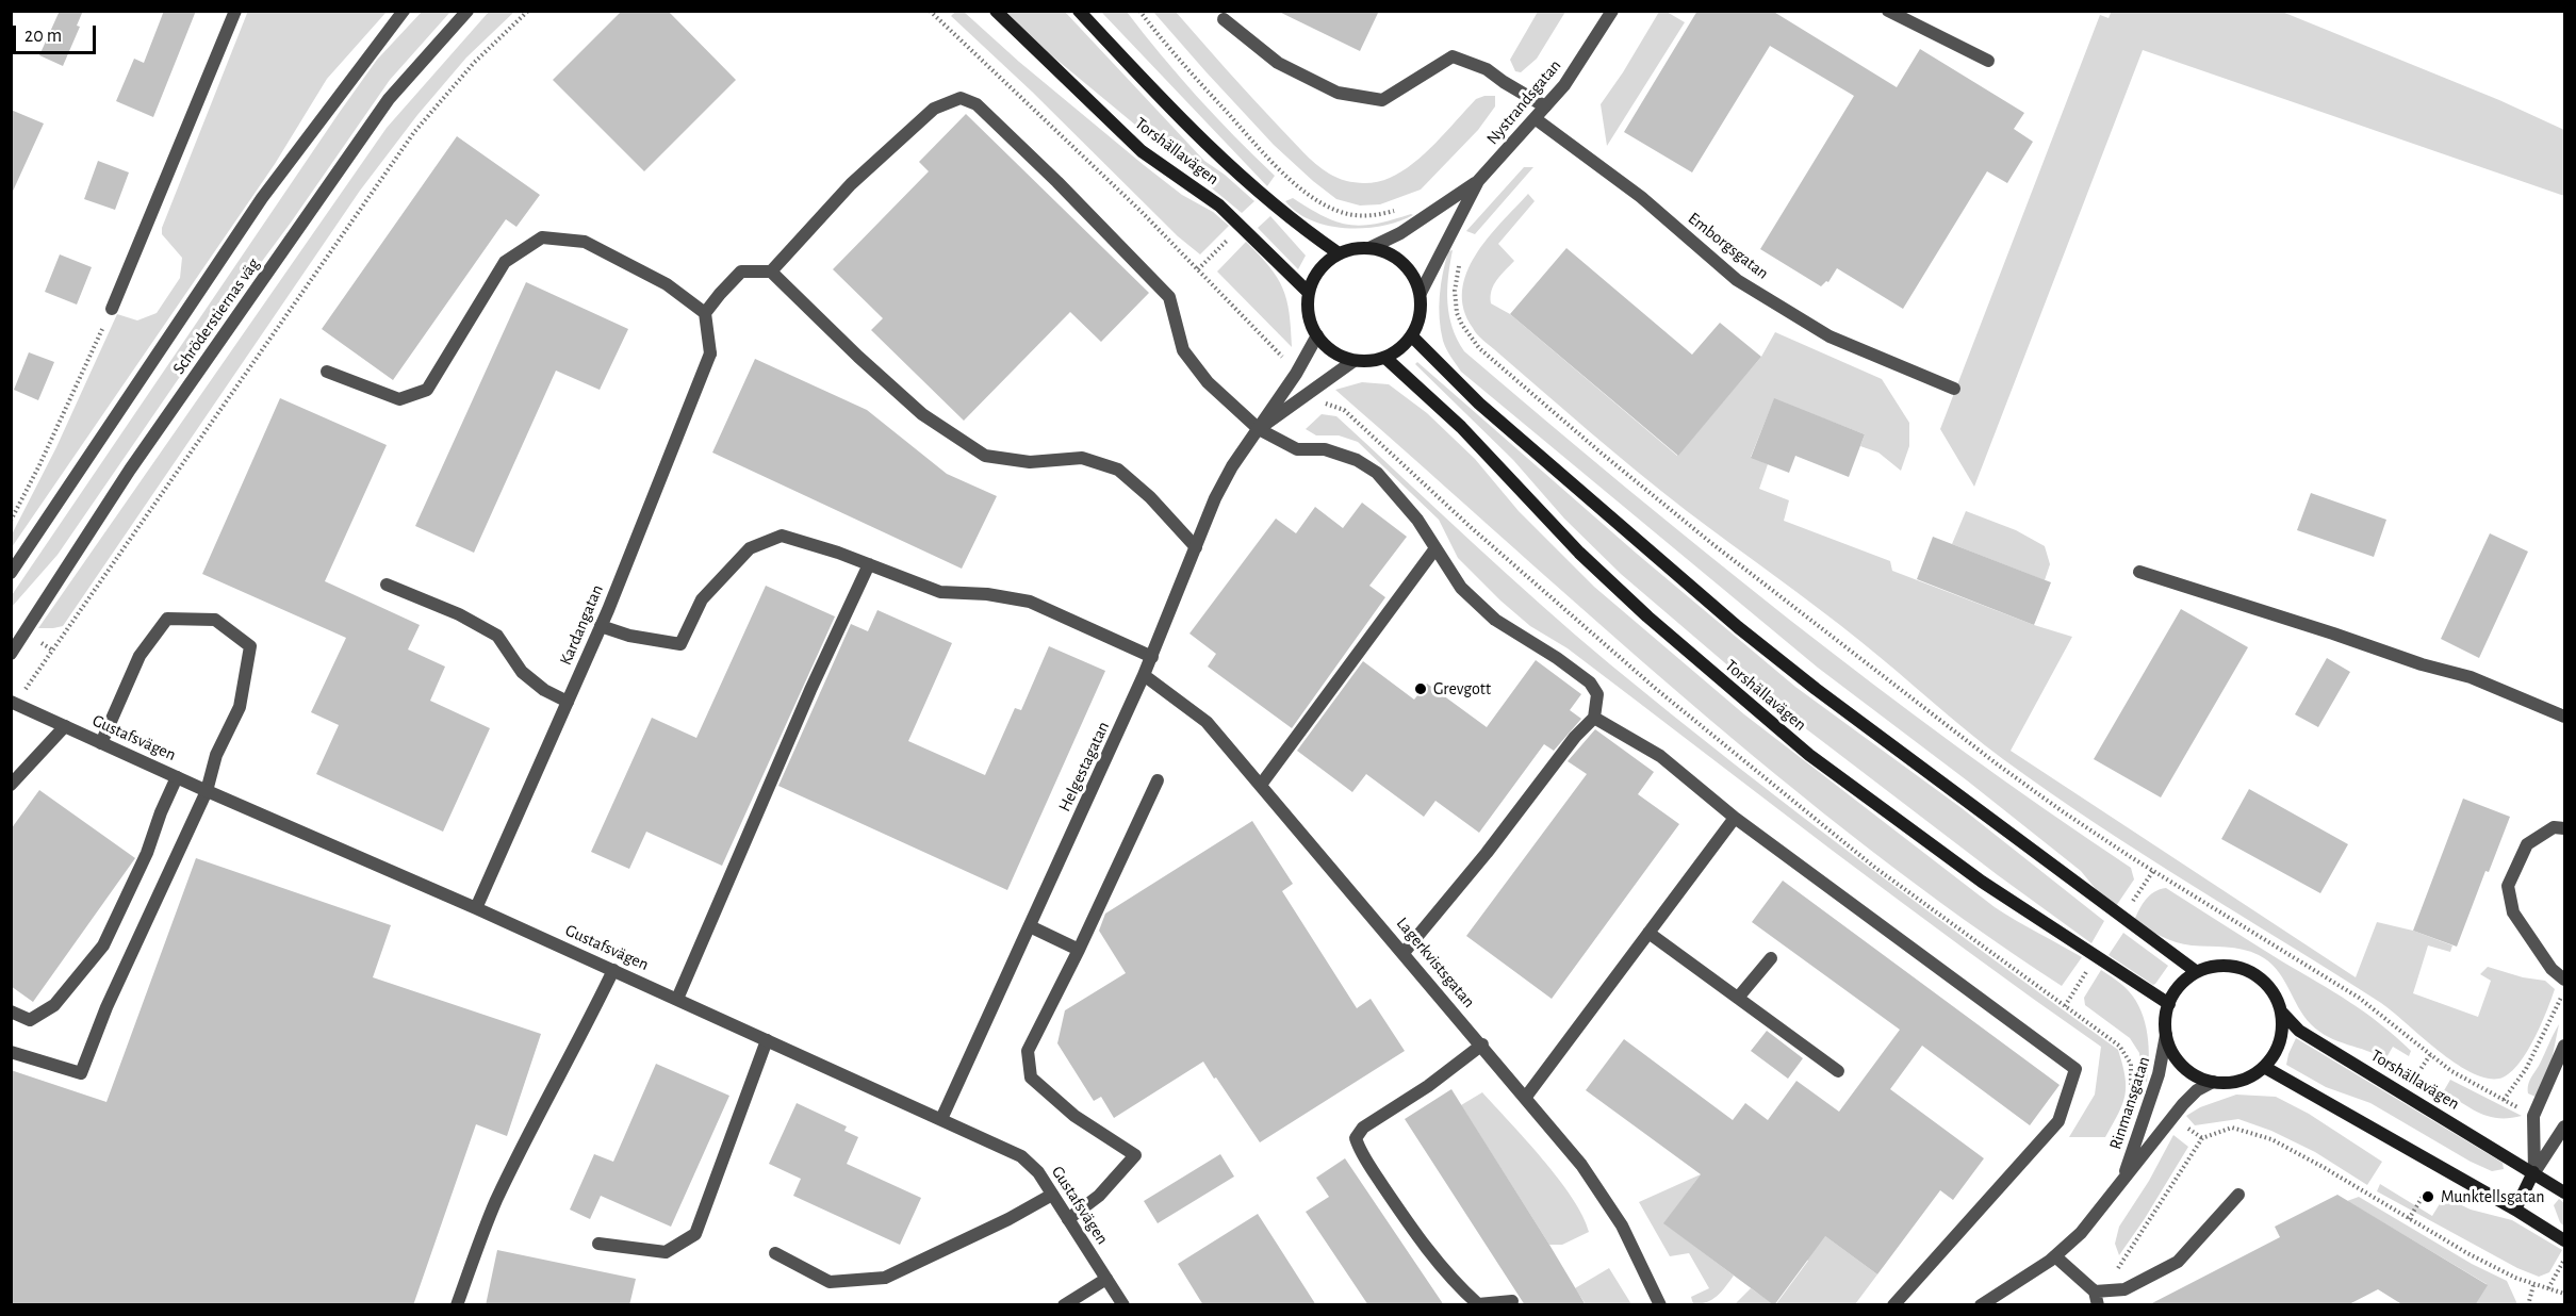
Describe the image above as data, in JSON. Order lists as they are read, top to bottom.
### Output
{
  "streets": {
    "main road": ["Torshällavägen"],
    "street": [
      "Nystrandsgatan",
      "Emborgsgatan",
      "Schröderstiernas väg",
      "Kardangatan",
      "Gustafsvägen",
      "Helgestagatan",
      "Lagerkvistsgatan",
      "Rinmansgatan"
    ]
  },
  "crossings": [
    ["Nystrandsgatan", "Torshällavägen"],
    ["Nystrandsgatan", "Emborgsgatan"],
    ["Nystrandsgatan", "Helgestagatan"],
    ["Torshällavägen", "Helgestagatan"],
    ["Torshällavägen", "Rinmansgatan"],
    ["Kardangatan", "Gustafsvägen"],
    ["Gustafsvägen", "Helgestagatan"],
    ["Helgestagatan", "Lagerkvistsgatan"]
  ],
  "places": ["Grevgott", "Munktellsgatan"],
  "scale_bar": "20 m"
}
